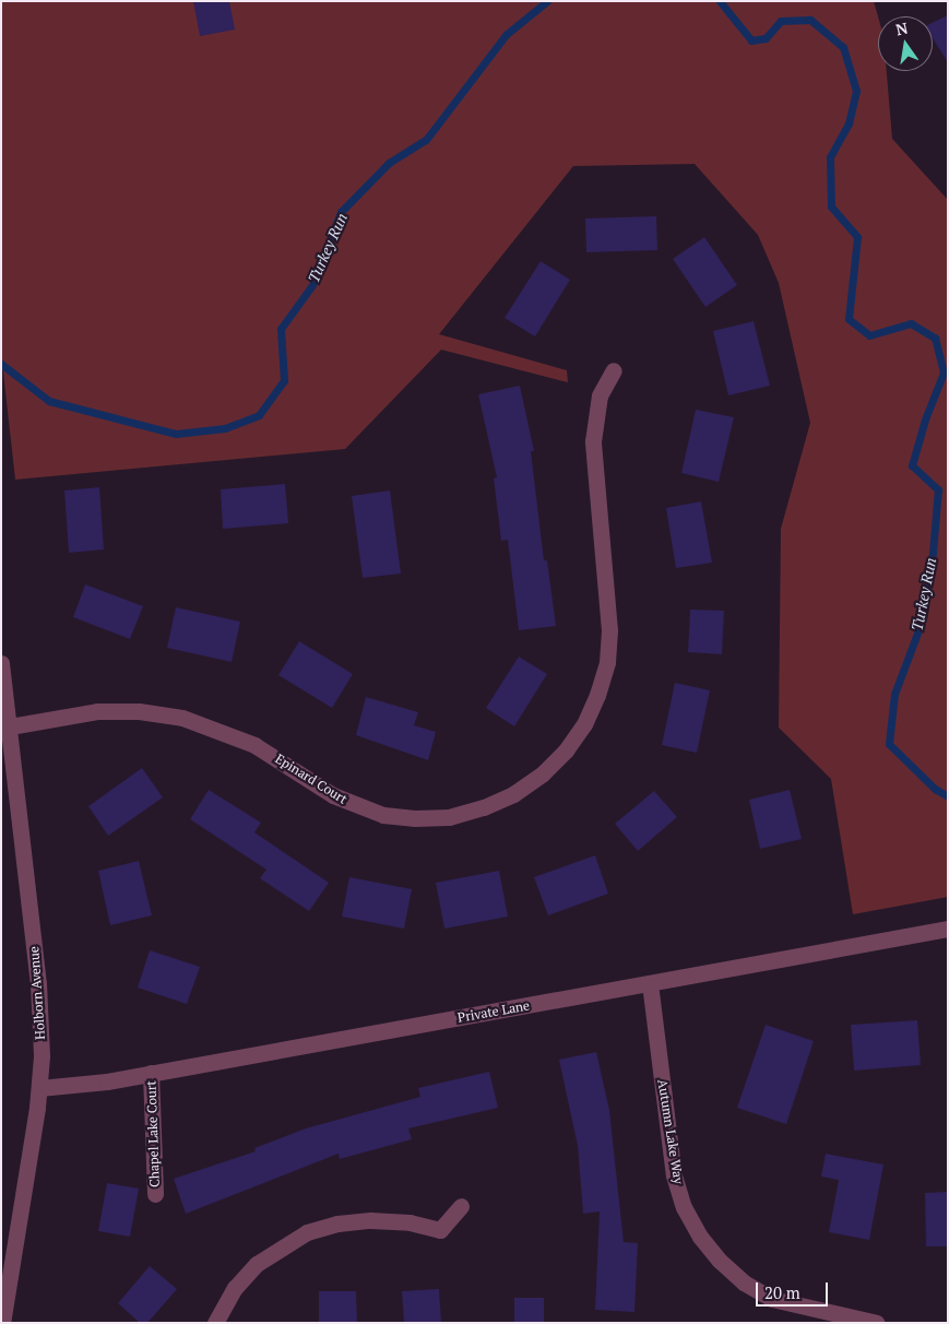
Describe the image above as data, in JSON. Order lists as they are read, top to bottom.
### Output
{
  "streets": {
    "street": [
      "Epinard Court",
      "Holborn Avenue",
      "Private Lane",
      "Autumn Lake Way",
      "Chapel Lake Court"
    ]
  },
  "crossings": [
    ["Epinard Court", "Holborn Avenue"],
    ["Holborn Avenue", "Private Lane"],
    ["Private Lane", "Autumn Lake Way"],
    ["Private Lane", "Chapel Lake Court"]
  ],
  "water": ["Turkey Run"],
  "scale_bar": "20 m",
  "north": "top"
}
